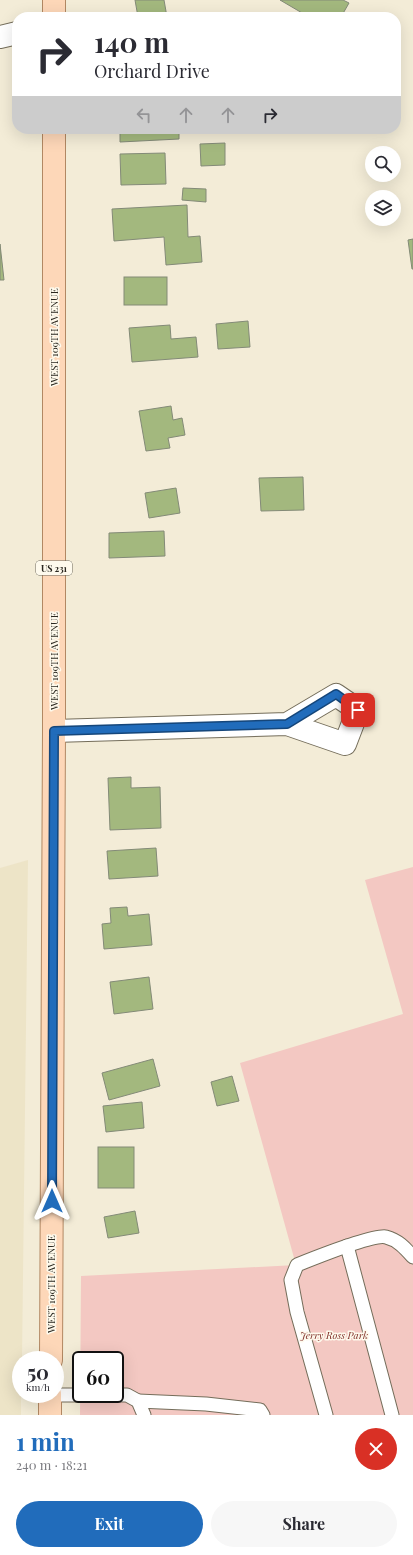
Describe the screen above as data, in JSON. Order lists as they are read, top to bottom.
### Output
{
  "streets": {
    "main road": ["WEST 109TH AVENUE", "US 231"]
  },
  "parks": ["Jerry Ross Park"],
  "page": {
    "turn": ["140 m", "Orchard Drive"],
    "speed": "50 km/h",
    "limit": "60",
    "heading": ["1 min", "240 m · 18:21"],
    "buttons": ["Exit", "Share"]
  }
}
